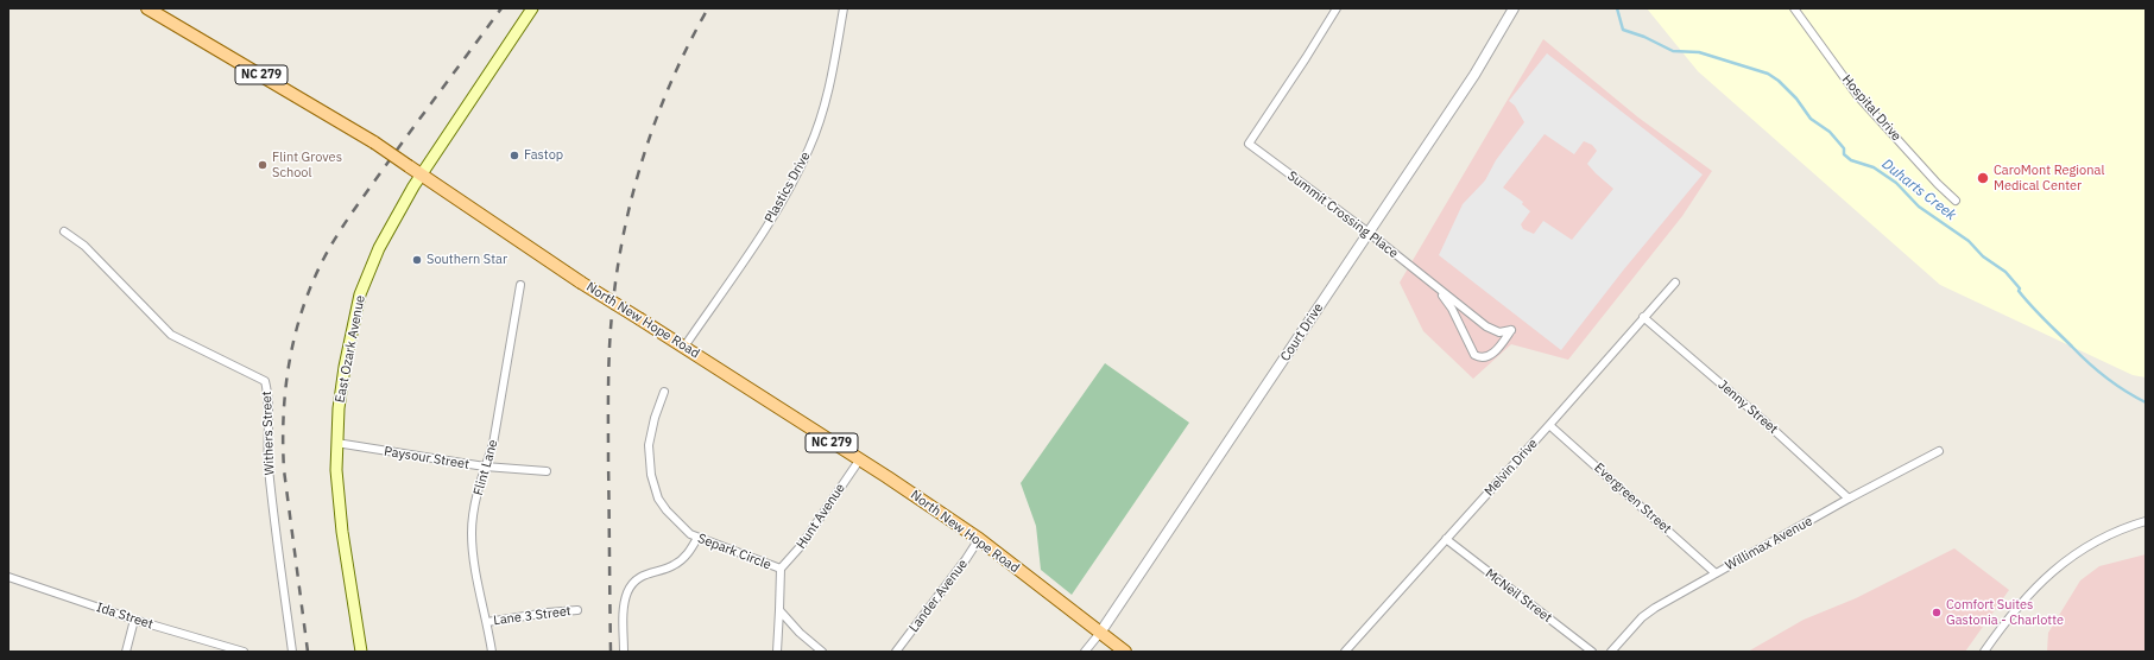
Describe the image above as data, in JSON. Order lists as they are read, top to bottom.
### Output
{
  "streets": {
    "main road": ["NC 279", "North New Hope Road", "East Ozark Avenue"],
    "street": [
      "Hospital Drive",
      "Plastics Drive",
      "Summit Crossing Place",
      "Court Drive",
      "Jenny Street",
      "Withers Street",
      "Paysour Street",
      "Flint Lane",
      "Melvin Drive",
      "Evergreen Street",
      "Hunt Avenue",
      "Willimax Avenue",
      "Separk Circle",
      "Lander Avenue",
      "McNeil Street",
      "Ida Street",
      "Lane 3 Street"
    ]
  },
  "crossings": [
    ["Plastics Drive", "North New Hope Road"],
    ["Summit Crossing Place", "Court Drive"],
    ["North New Hope Road", "Court Drive"],
    ["North New Hope Road", "East Ozark Avenue"],
    ["North New Hope Road", "Hunt Avenue"],
    ["North New Hope Road", "Lander Avenue"],
    ["East Ozark Avenue", "Paysour Street"],
    ["Jenny Street", "Melvin Drive"],
    ["Jenny Street", "Willimax Avenue"],
    ["Paysour Street", "Flint Lane"],
    ["Flint Lane", "Lane 3 Street"],
    ["Melvin Drive", "Evergreen Street"],
    ["Melvin Drive", "McNeil Street"],
    ["Evergreen Street", "Willimax Avenue"],
    ["Hunt Avenue", "Separk Circle"]
  ],
  "water": ["Duharts Creek"],
  "places": [
    "Fastop",
    "Flint Groves School",
    "CaroMont Regional Medical Center",
    "Southern Star",
    "Comfort Suites Gastonia - Charlotte"
  ]
}
